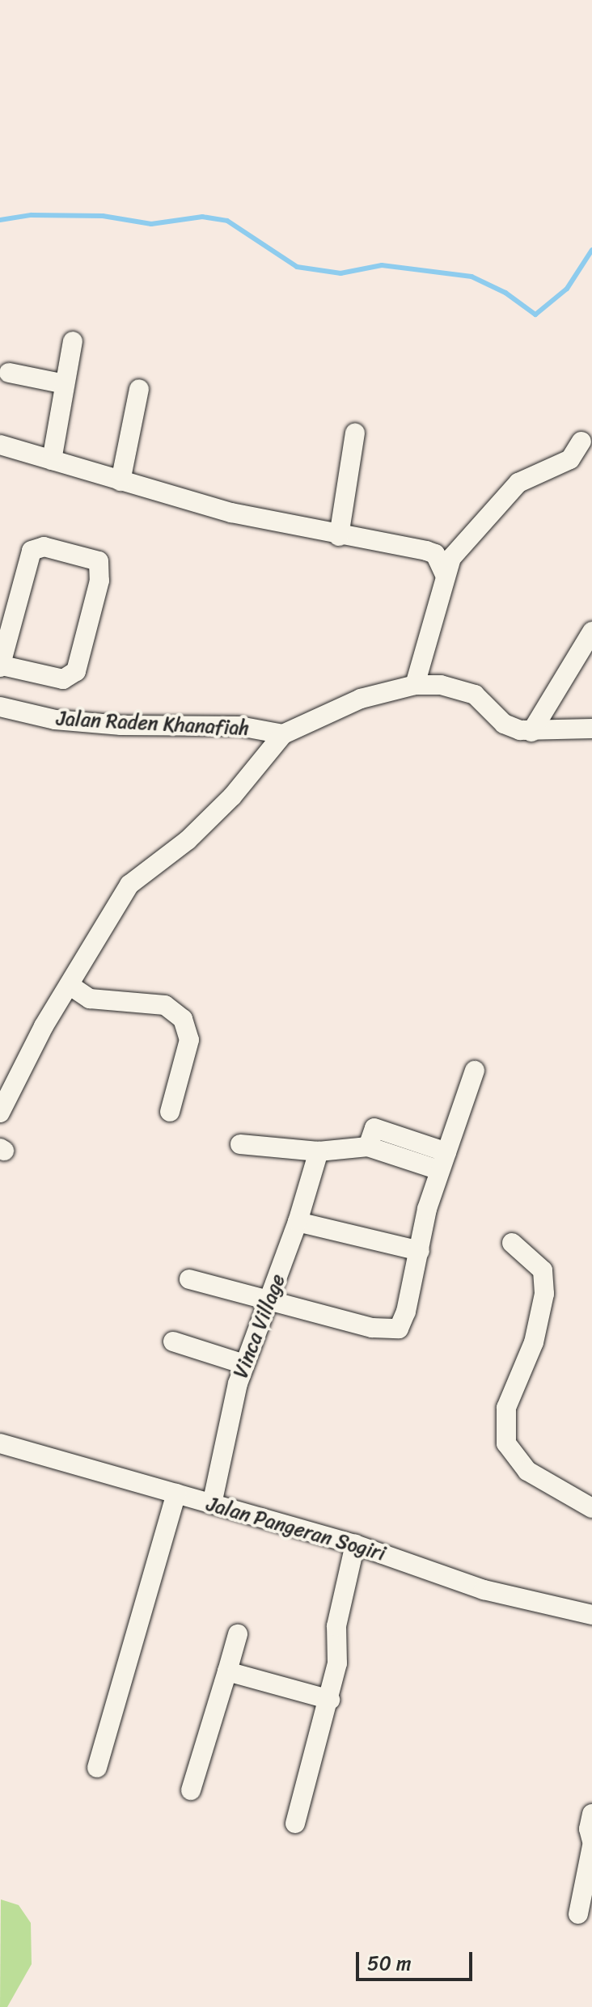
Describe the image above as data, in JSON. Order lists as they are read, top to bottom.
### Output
{
  "streets": {
    "street": ["Jalan Raden Khanafiah", "Vinca Village", "Jalan Pangeran Sogiri"]
  },
  "crossings": [
    ["Vinca Village", "Jalan Pangeran Sogiri"]
  ],
  "scale_bar": "50 m"
}
